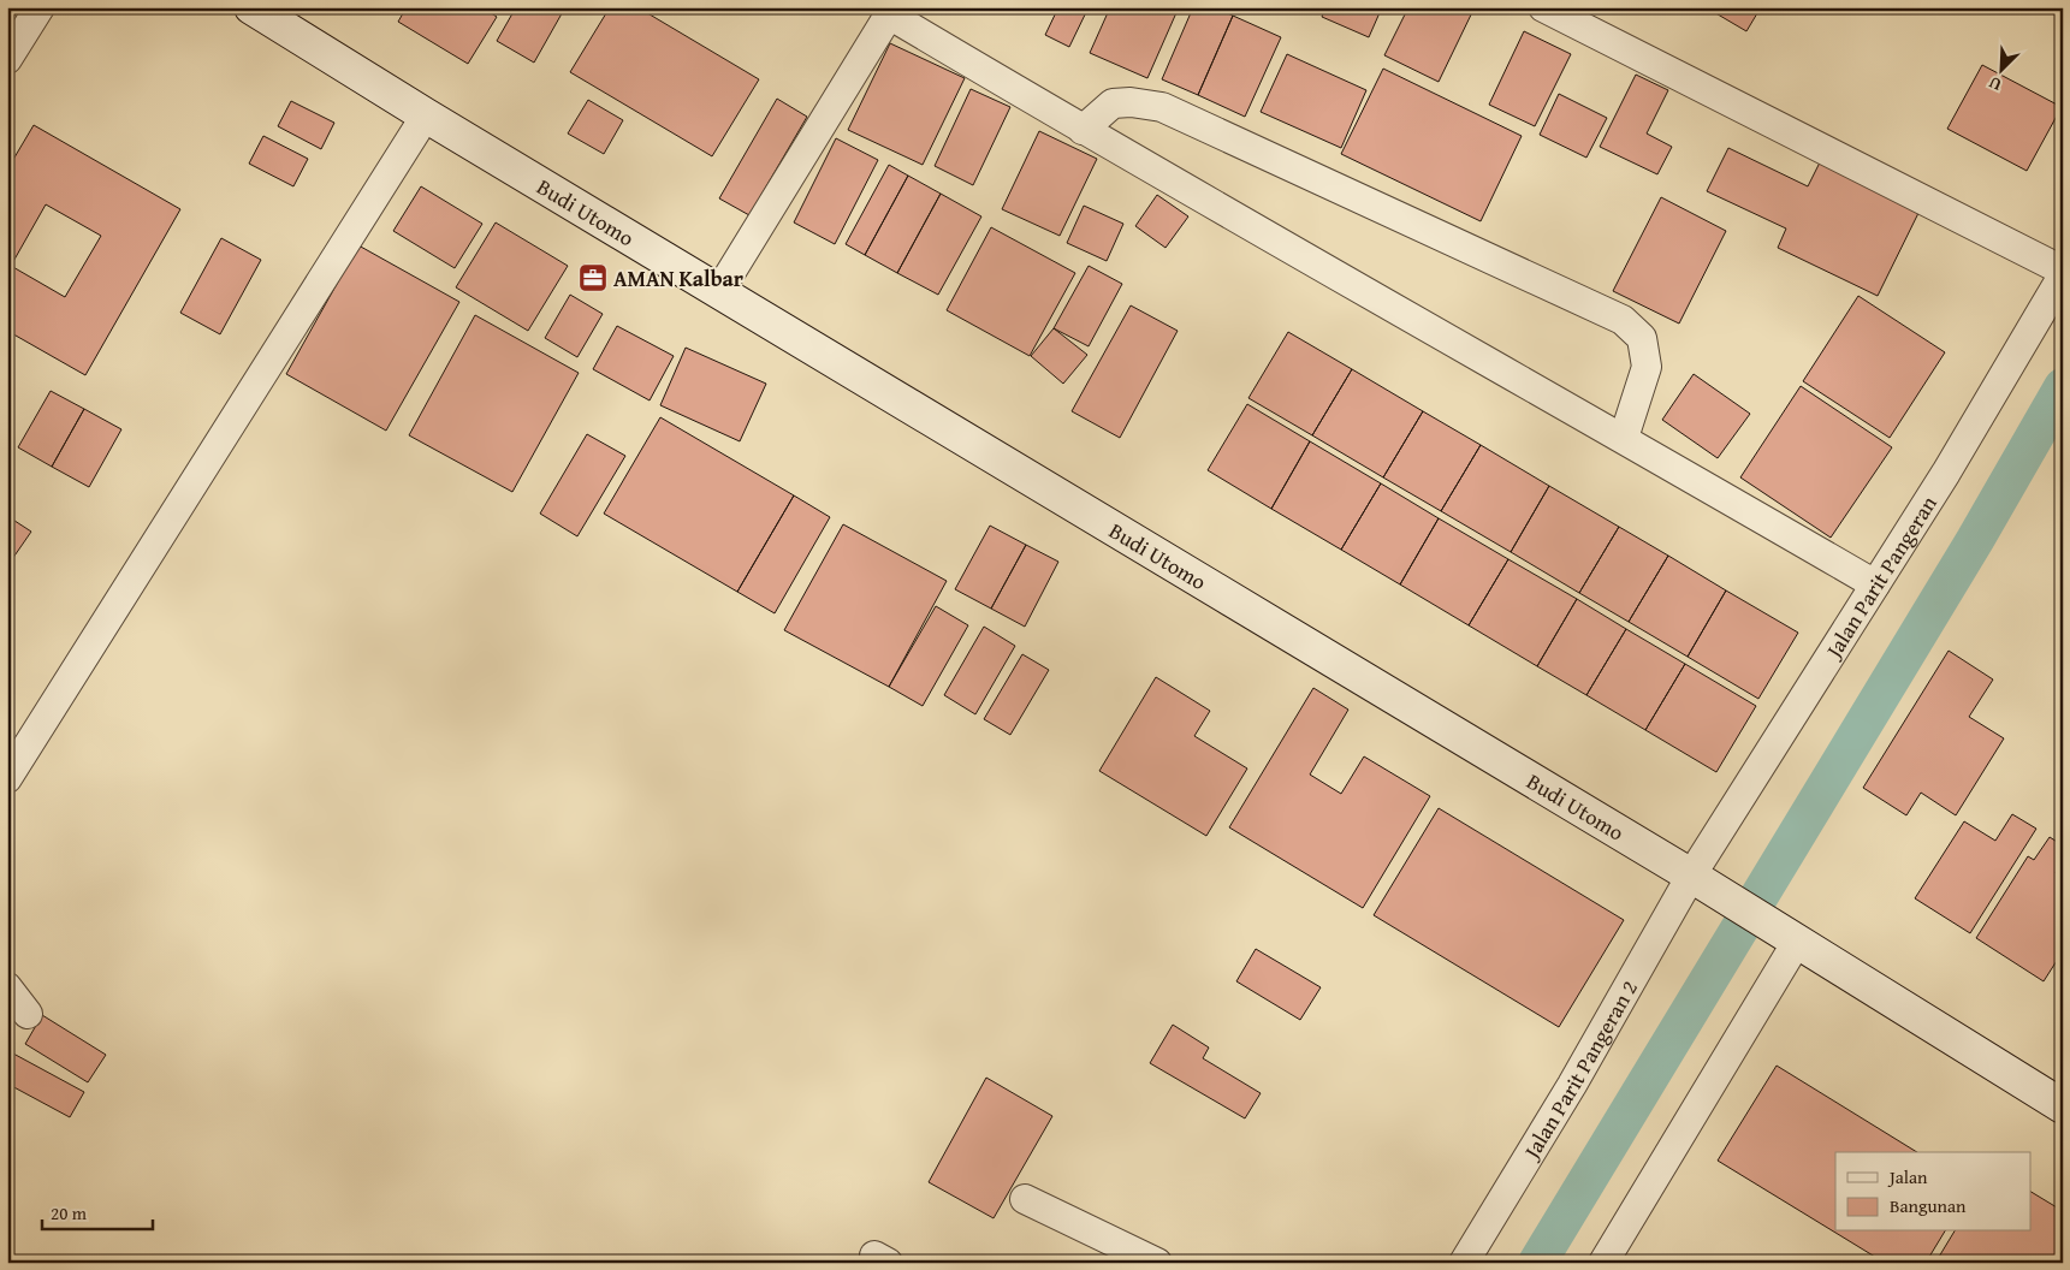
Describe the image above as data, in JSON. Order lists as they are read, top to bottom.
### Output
{
  "streets": {
    "street": ["Budi Utomo", "Jalan Parit Pangeran", "Jalan Parit Pangeran 2"]
  },
  "crossings": [
    ["Budi Utomo", "Jalan Parit Pangeran"],
    ["Budi Utomo", "Jalan Parit Pangeran 2"],
    ["Jalan Parit Pangeran", "Jalan Parit Pangeran 2"]
  ],
  "places": {
    "office": ["AMAN Kalbar"]
  },
  "legend": ["Jalan", "Bangunan"],
  "scale_bar": "20 m",
  "north": "bottom left"
}
